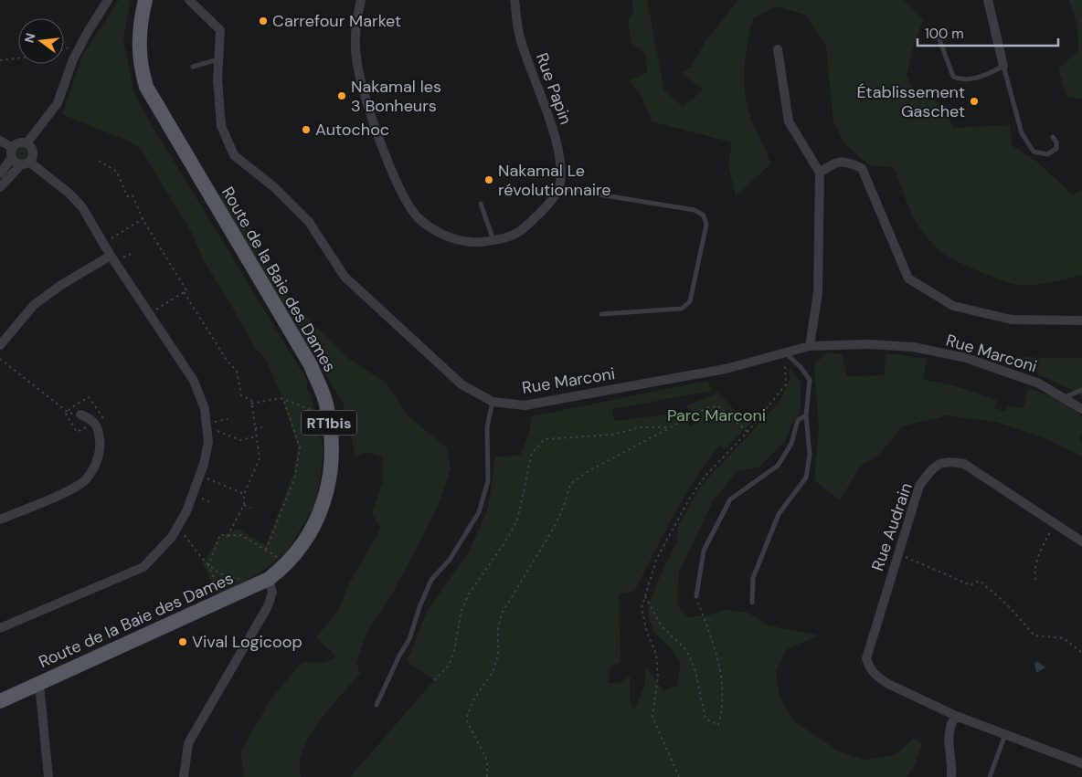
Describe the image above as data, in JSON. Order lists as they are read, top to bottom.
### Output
{
  "streets": {
    "main road": ["Route de la Baie des Dames", "RT1bis"],
    "street": ["Rue Papin", "Rue Marconi", "Rue Audrain"]
  },
  "parks": ["Parc Marconi"],
  "places": [
    "Carrefour Market",
    "Nakamal les 3 Bonheurs",
    "Établissement Gaschet",
    "Autochoc",
    "Nakamal Le révolutionnaire",
    "Vival Logicoop"
  ],
  "scale_bar": "100 m",
  "north": "left"
}
